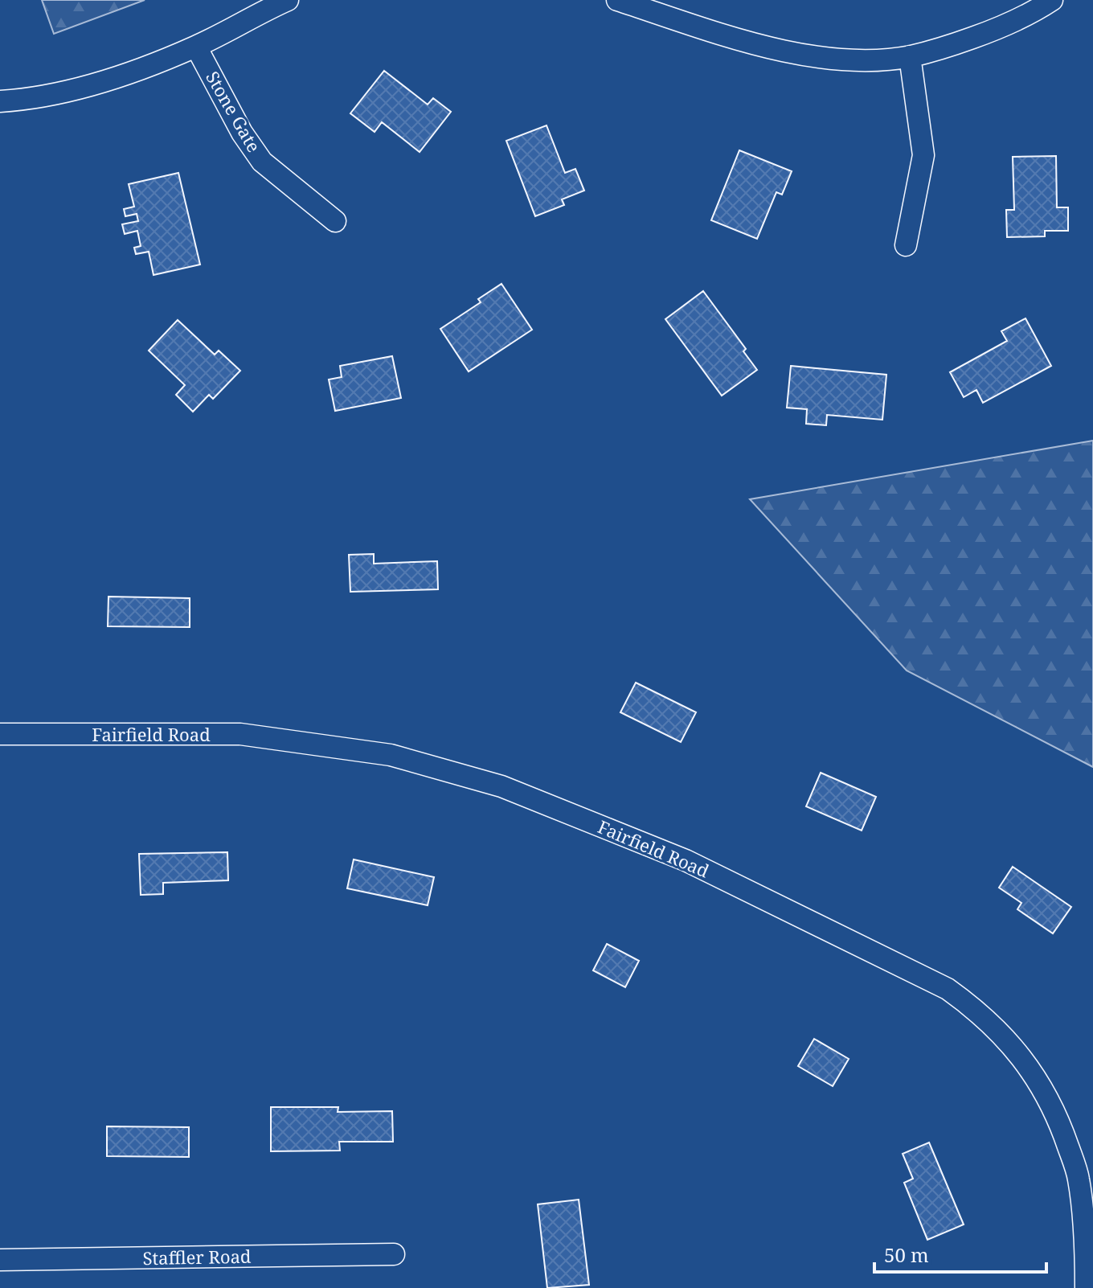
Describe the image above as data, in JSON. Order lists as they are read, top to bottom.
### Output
{
  "streets": {
    "street": ["Stone Gate", "Fairfield Road", "Staffler Road"]
  },
  "scale_bar": "50 m"
}
